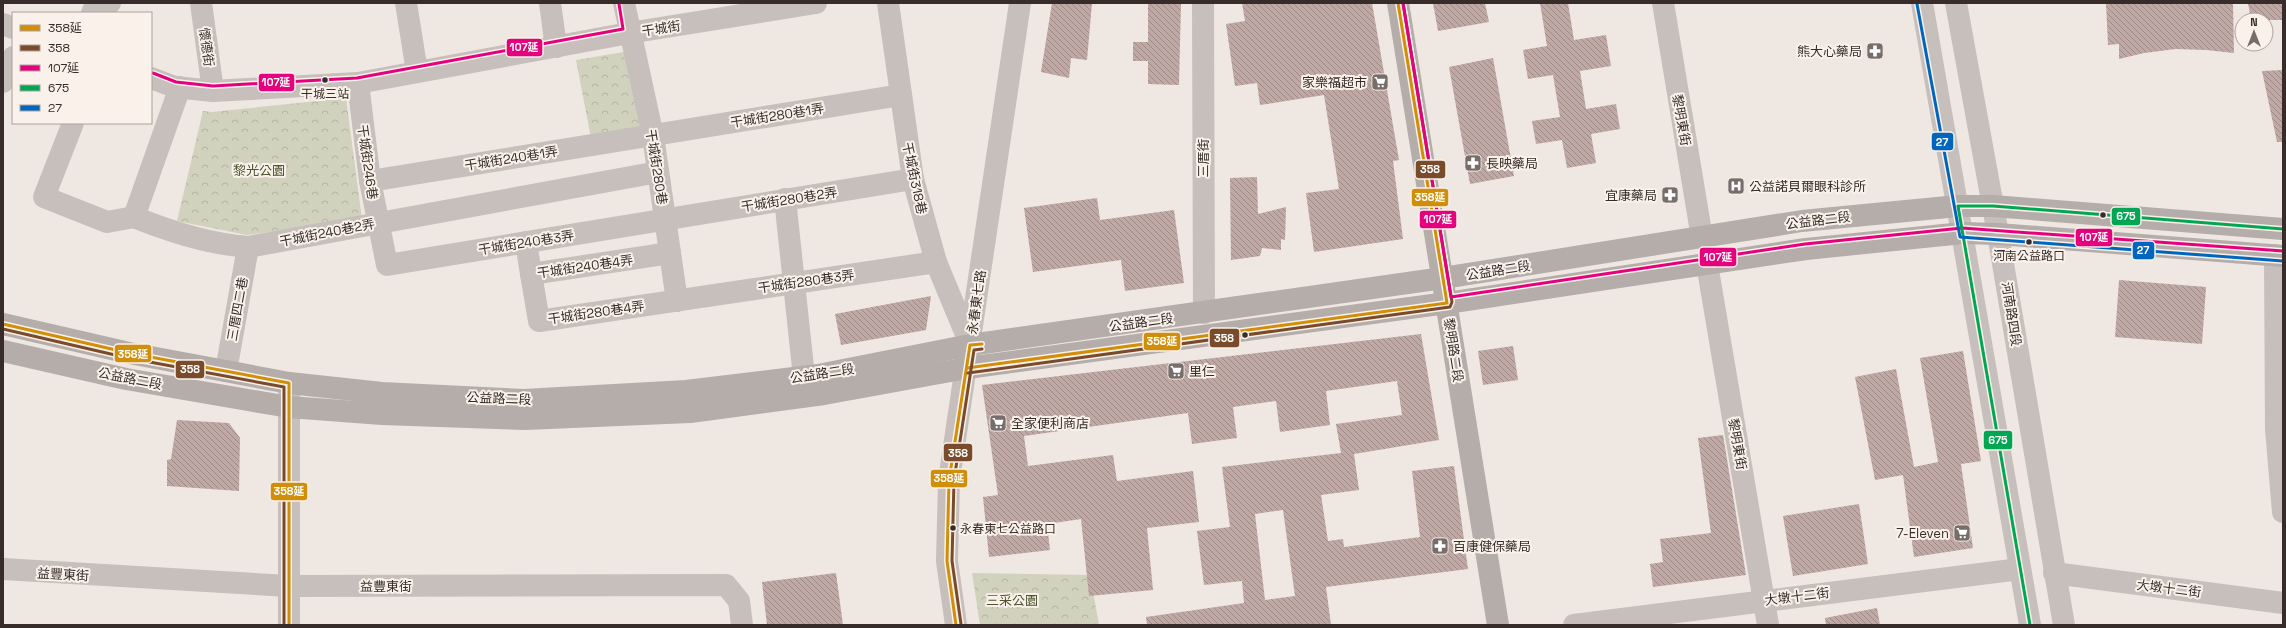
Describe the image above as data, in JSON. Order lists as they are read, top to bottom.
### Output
{
  "streets": {
    "main road": ["公益路二段", "黎明路二段"],
    "street": [
      "干城街",
      "懷德街",
      "干城街280巷1弄",
      "黎明東街",
      "干城街240巷1弄",
      "三厝街",
      "干城街246巷",
      "干城街280巷",
      "干城街318巷",
      "干城街280巷2弄",
      "干城街240巷2弄",
      "干城街240巷3弄",
      "干城街240巷4弄",
      "干城街280巷3弄",
      "永春東七路",
      "三厝四二巷",
      "干城街280巷4弄",
      "河南路四段",
      "益豐東街",
      "大墩十二街"
    ]
  },
  "crossings": [
    ["干城街", "懷德街"],
    ["干城街", "干城街246巷"],
    ["干城街", "干城街280巷"],
    ["干城街280巷1弄", "干城街240巷1弄"],
    ["干城街280巷1弄", "干城街280巷"],
    ["干城街280巷1弄", "干城街318巷"],
    ["黎明東街", "公益路二段"],
    ["黎明東街", "大墩十二街"],
    ["干城街240巷1弄", "干城街246巷"],
    ["干城街240巷1弄", "干城街280巷"],
    ["三厝街", "公益路二段"],
    ["干城街246巷", "干城街240巷2弄"],
    ["干城街246巷", "干城街240巷3弄"],
    ["干城街280巷", "干城街280巷2弄"],
    ["干城街280巷", "干城街240巷2弄"],
    ["干城街280巷", "干城街240巷3弄"],
    ["干城街280巷", "干城街240巷4弄"],
    ["干城街280巷", "干城街280巷3弄"],
    ["干城街280巷", "干城街280巷4弄"],
    ["干城街318巷", "干城街280巷2弄"],
    ["干城街318巷", "公益路二段"],
    ["干城街318巷", "干城街280巷3弄"],
    ["干城街318巷", "永春東七路"],
    ["干城街280巷2弄", "干城街240巷3弄"],
    ["公益路二段", "永春東七路"],
    ["公益路二段", "三厝四二巷"],
    ["公益路二段", "河南路四段"],
    ["公益路二段", "黎明路二段"],
    ["干城街240巷2弄", "三厝四二巷"],
    ["干城街240巷3弄", "干城街240巷4弄"],
    ["干城街240巷4弄", "干城街280巷4弄"],
    ["干城街280巷3弄", "干城街280巷4弄"],
    ["河南路四段", "大墩十二街"]
  ],
  "parks": ["黎光公園", "三采公園"],
  "places": {
    "pharmacy": [
      "熊大心藥局",
      "長映藥局",
      "宜康藥局",
      "百康健保藥局"
    ],
    "other": ["干城三站", "河南公益路口", "永春東七公益路口"],
    "supermarket": [
      "家樂福超市",
      "里仁",
      "全家便利商店",
      "7-Eleven"
    ],
    "hospital": ["公益諾貝爾眼科診所"]
  },
  "lines": [
    "transit line 358延",
    "transit line 358",
    "transit line 107延",
    "transit line 27",
    "transit line 675"
  ],
  "legend": [
    "358延",
    "358",
    "107延",
    "675",
    "27"
  ],
  "north": "top"
}
